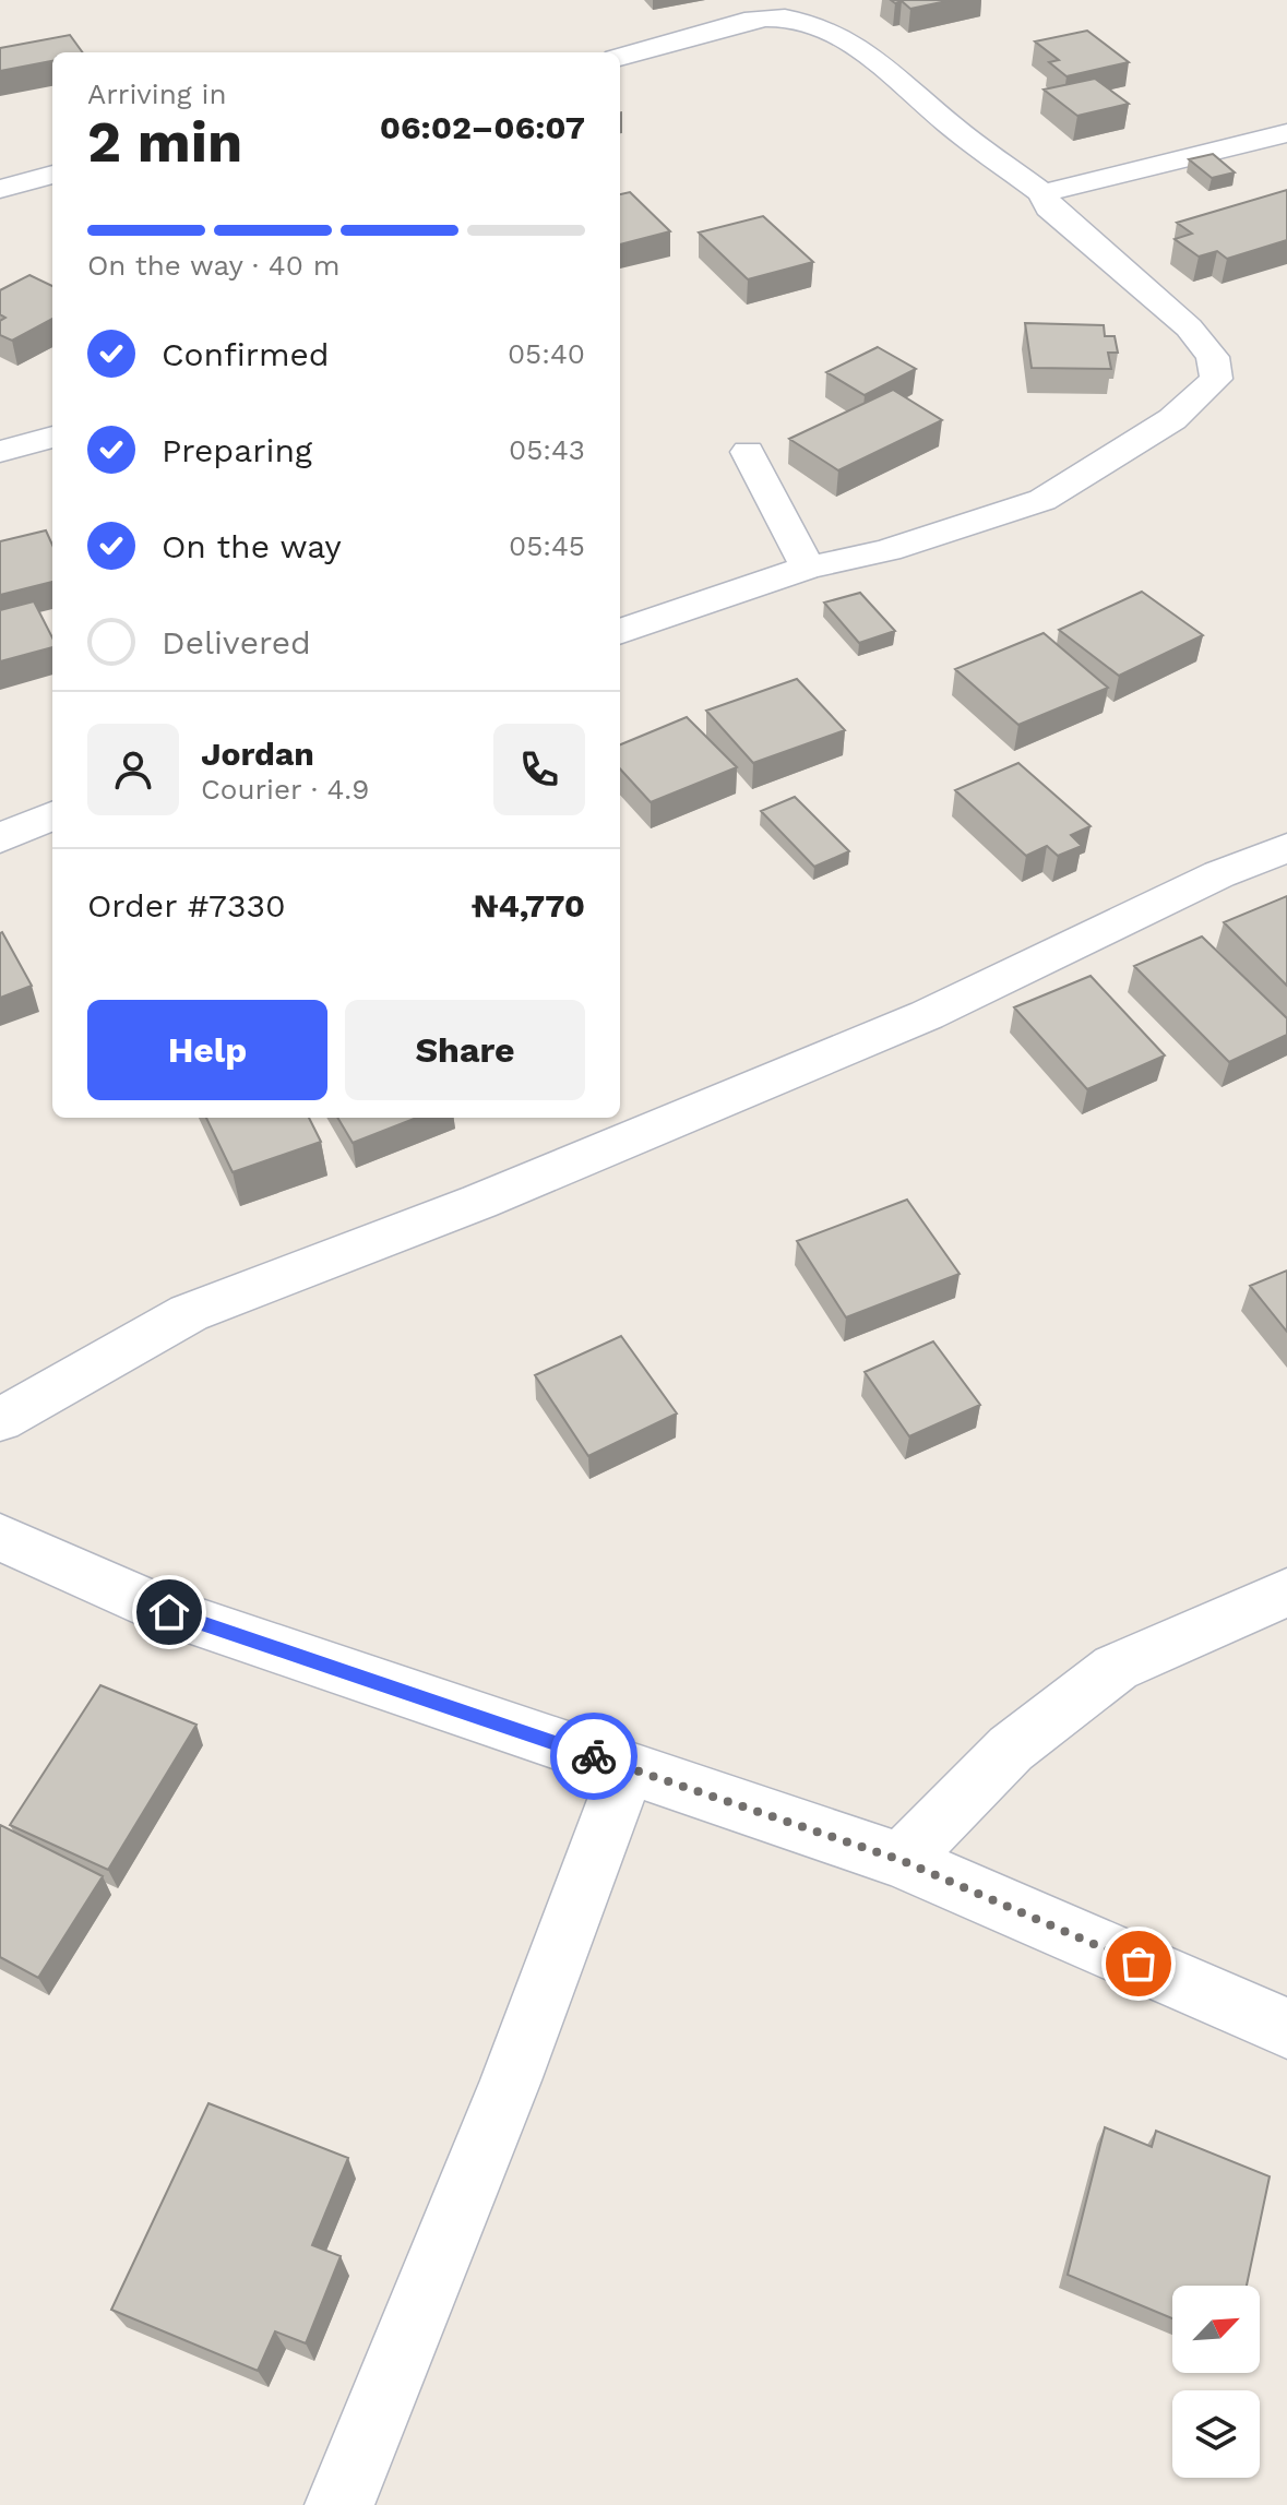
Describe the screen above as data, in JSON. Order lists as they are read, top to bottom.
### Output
{
  "north": "top right",
  "page": {
    "heading": ["2 min", "Arriving in", "06:02–06:07"],
    "panel": [
      "Jordan",
      "Courier · 4.9",
      "Order #7330",
      "₦4,770"
    ],
    "bar": "On the way · 40 m",
    "list": [
      ["Confirmed", "05:40"],
      ["Preparing", "05:43"],
      ["On the way", "05:45"],
      "Delivered"
    ],
    "buttons": ["Help", "Share"]
  }
}
